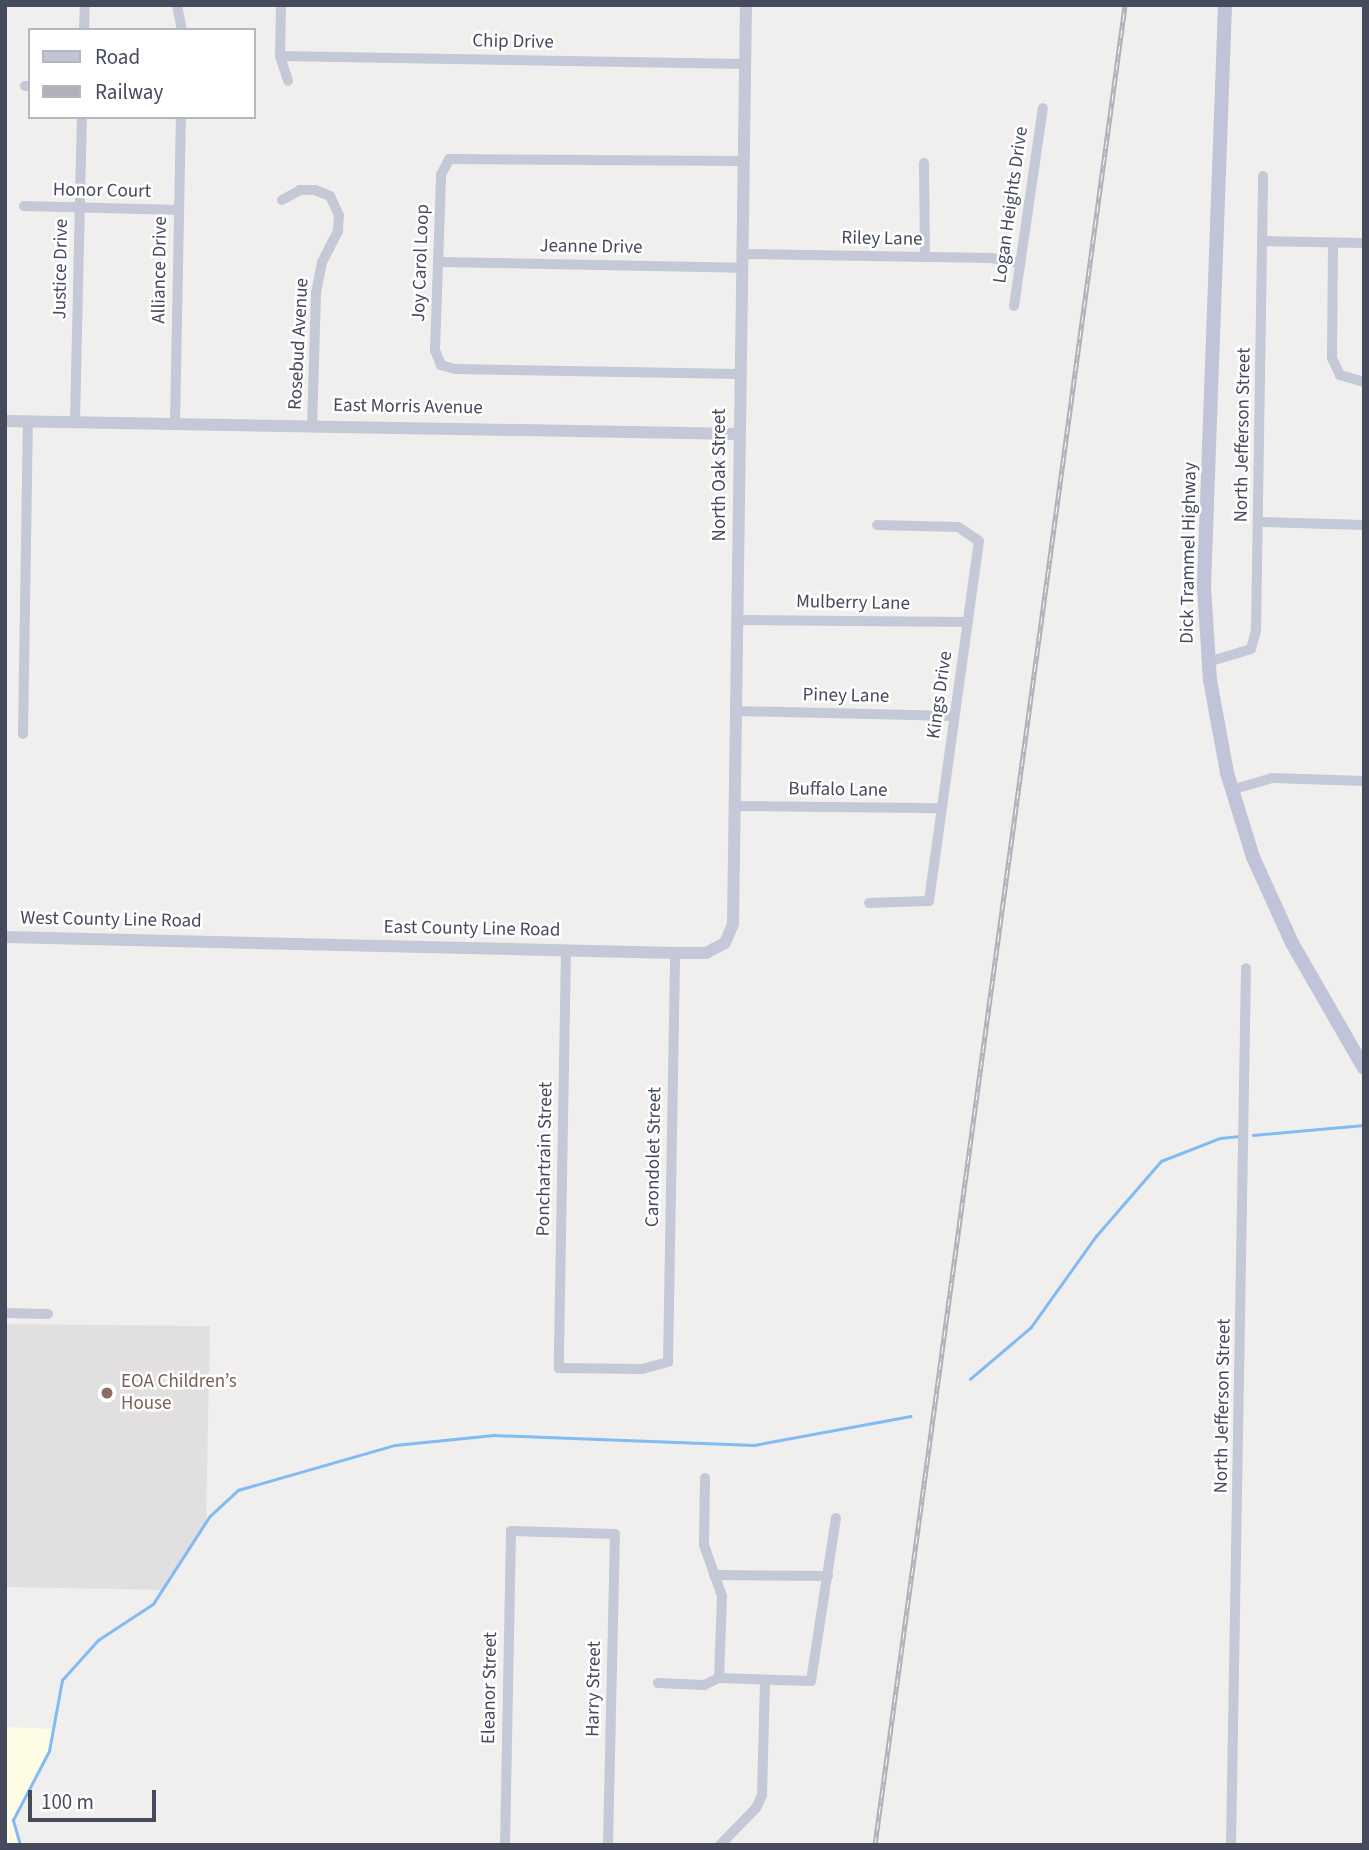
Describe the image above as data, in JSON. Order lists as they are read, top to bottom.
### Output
{
  "streets": {
    "main road": ["Dick Trammel Highway"],
    "street": [
      "Chip Drive",
      "Honor Court",
      "Logan Heights Drive",
      "Riley Lane",
      "Jeanne Drive",
      "Joy Carol Loop",
      "Justice Drive",
      "Alliance Drive",
      "Rosebud Avenue",
      "East Morris Avenue",
      "North Jefferson Street",
      "North Oak Street",
      "Mulberry Lane",
      "Kings Drive",
      "Piney Lane",
      "Buffalo Lane",
      "West County Line Road",
      "East County Line Road",
      "Carondolet Street",
      "Ponchartrain Street",
      "Eleanor Street",
      "Harry Street"
    ]
  },
  "crossings": [
    ["Chip Drive", "North Oak Street"],
    ["Honor Court", "Justice Drive"],
    ["Honor Court", "Alliance Drive"],
    ["Logan Heights Drive", "Riley Lane"],
    ["Riley Lane", "Jeanne Drive"],
    ["Riley Lane", "North Oak Street"],
    ["Jeanne Drive", "Joy Carol Loop"],
    ["Jeanne Drive", "North Oak Street"],
    ["Joy Carol Loop", "North Oak Street"],
    ["Justice Drive", "East Morris Avenue"],
    ["Alliance Drive", "East Morris Avenue"],
    ["Rosebud Avenue", "East Morris Avenue"],
    ["East Morris Avenue", "North Oak Street"],
    ["North Jefferson Street", "Dick Trammel Highway"],
    ["North Oak Street", "Mulberry Lane"],
    ["North Oak Street", "Piney Lane"],
    ["North Oak Street", "Buffalo Lane"],
    ["North Oak Street", "East County Line Road"],
    ["Mulberry Lane", "Kings Drive"],
    ["Kings Drive", "Piney Lane"],
    ["Kings Drive", "Buffalo Lane"],
    ["West County Line Road", "East County Line Road"],
    ["East County Line Road", "Carondolet Street"],
    ["East County Line Road", "Ponchartrain Street"],
    ["Carondolet Street", "Ponchartrain Street"],
    ["Eleanor Street", "Harry Street"]
  ],
  "places": ["EOA Children’s House"],
  "legend": ["Road", "Railway"],
  "scale_bar": "100 m"
}
